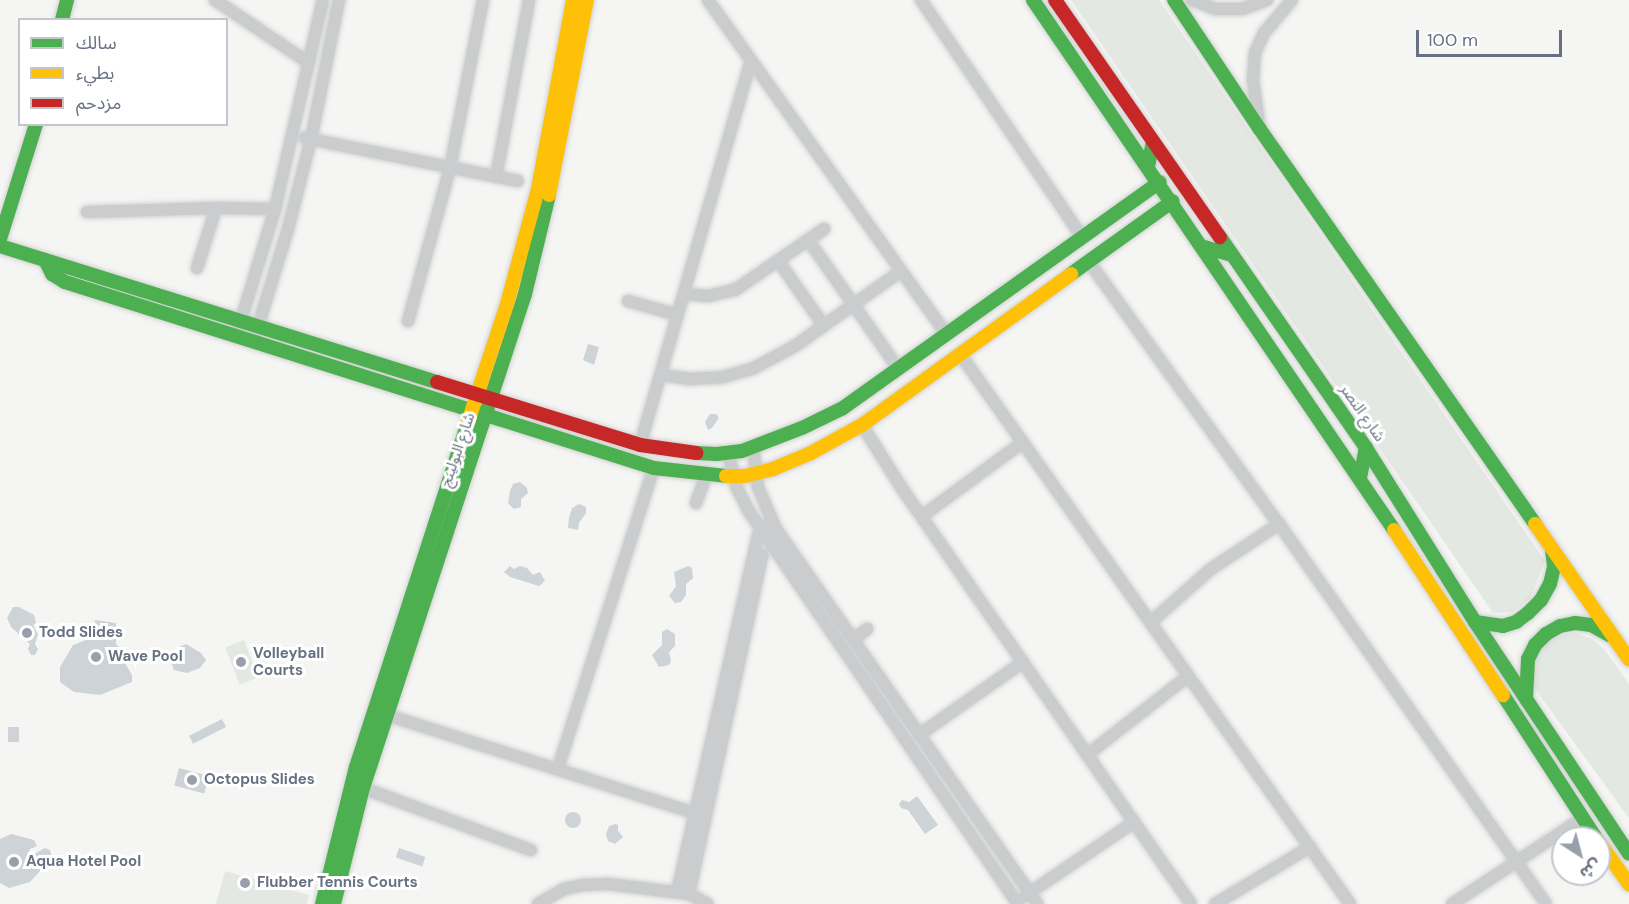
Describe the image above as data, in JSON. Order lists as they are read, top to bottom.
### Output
{
  "streets": {
    "street": ["شارع النصر", "شارع البولينج"]
  },
  "places": [
    "Todd Slides",
    "Wave Pool",
    "Volleyball Courts",
    "Octopus Slides",
    "Aqua Hotel Pool",
    "Flubber Tennis Courts"
  ],
  "legend": ["سالك", "بطيء", "مزدحم"],
  "scale_bar": "100 m",
  "north": "bottom right"
}
